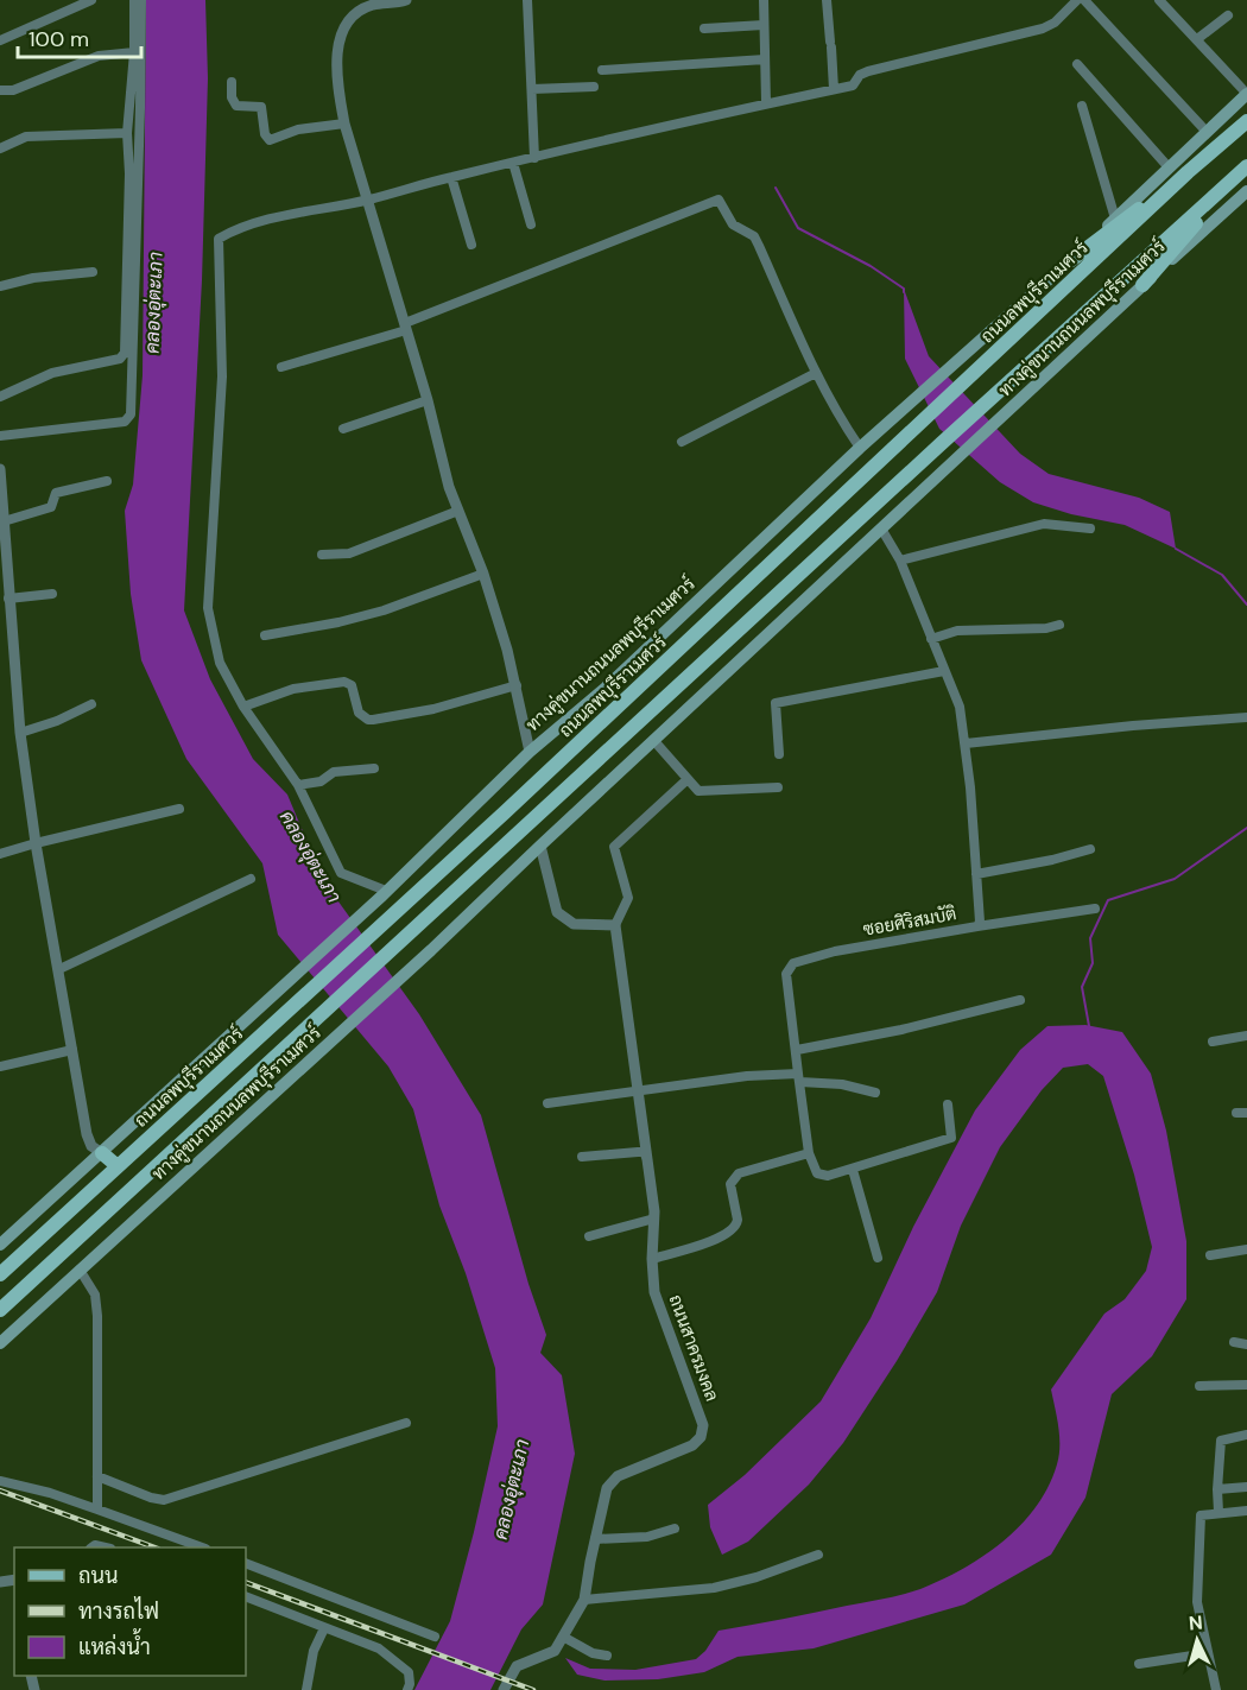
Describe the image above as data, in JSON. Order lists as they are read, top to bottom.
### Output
{
  "streets": {
    "main road": ["ถนนลพบุรีราเมศวร์", "ทางคู่ขนานถนนลพบุรีราเมศวร์"],
    "street": ["ซอยศิริสมบัติ", "ถนนสาครมงคล"]
  },
  "crossings": [
    ["ทางคู่ขนานถนนลพบุรีราเมศวร์", "ซอยศิริสมบัติ"]
  ],
  "water": ["คลองอุ่ตะเภา"],
  "legend": ["ถนน", "ทางรถไฟ", "แหล่งน้ำ"],
  "scale_bar": "100 m",
  "north": "top"
}
